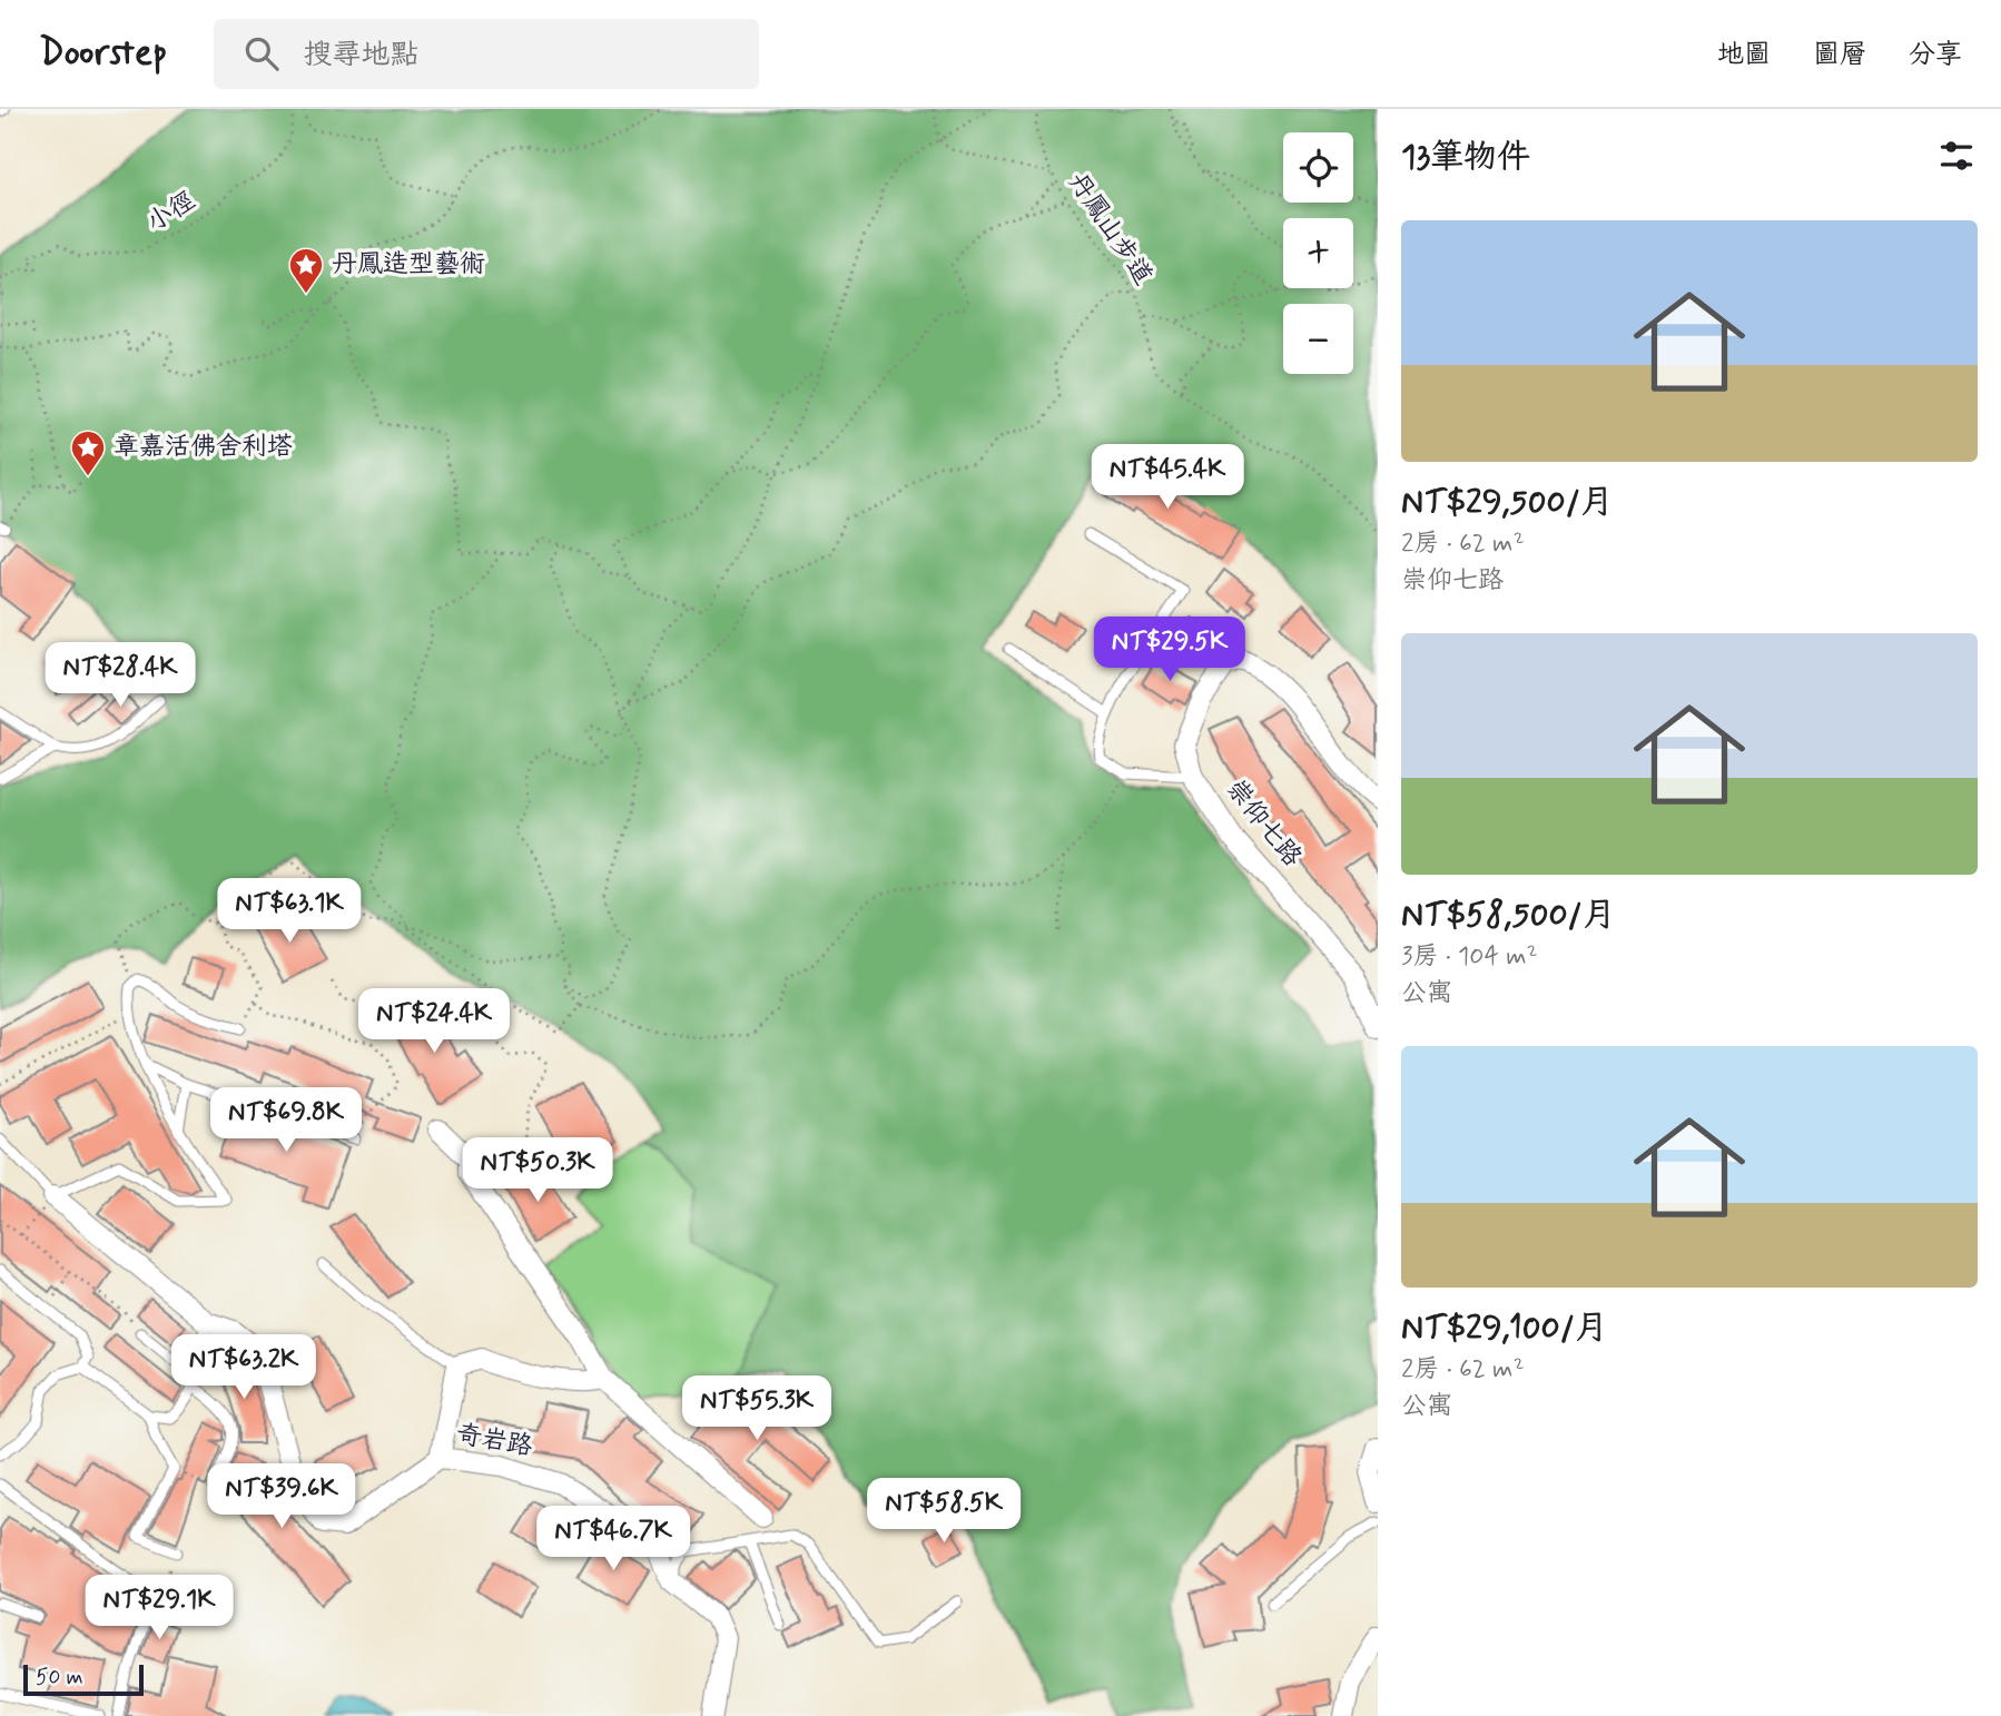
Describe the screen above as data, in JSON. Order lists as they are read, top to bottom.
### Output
{
  "streets": {
    "street": ["崇仰七路", "奇岩路"],
    "path": ["小徑", "丹鳳山步道"]
  },
  "places": {
    "place": ["丹鳳造型藝術", "章嘉活佛舍利塔"]
  },
  "scale_bar": "50 m",
  "page": {
    "header": "Doorstep",
    "search": "搜尋地點",
    "nav": ["地圖", "圖層", "分享"],
    "heading": "13筆物件",
    "map_buttons": ["+", "−"],
    "list": [
      {
        "name": "NT$29,500/月",
        "note": "2房 · 62 m² · 崇仰七路"
      },
      {
        "name": "NT$58,500/月",
        "note": "3房 · 104 m² · 公寓"
      },
      {
        "name": "NT$29,100/月",
        "note": "2房 · 62 m² · 公寓"
      }
    ],
    "price": [
      "NT$45.4K",
      "NT$29.5K",
      "NT$28.4K",
      "NT$63.1K",
      "NT$24.4K",
      "NT$69.8K",
      "NT$50.3K",
      "NT$63.2K",
      "NT$55.3K",
      "NT$39.6K",
      "NT$58.5K",
      "NT$46.7K",
      "NT$29.1K"
    ],
    "scale": "50 m"
  }
}
